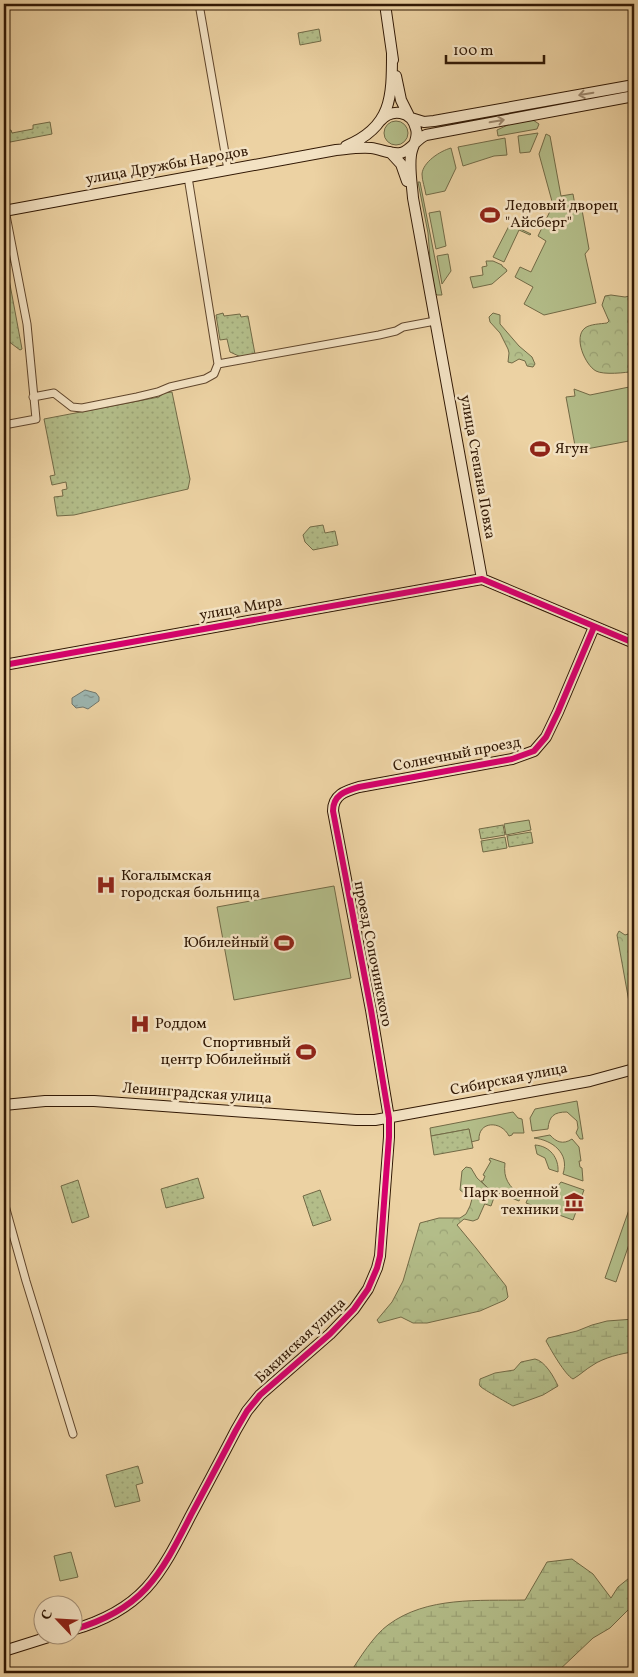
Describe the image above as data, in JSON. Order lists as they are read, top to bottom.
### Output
{
  "streets": {
    "street": [
      "улица Дружбы Народов",
      "улица Степана Повха",
      "улица Мира",
      "Солнечный проезд",
      "проезд Сопочинского",
      "Сибирская улица",
      "Ленинградская улица",
      "Бакинская улица"
    ]
  },
  "crossings": [
    ["улица Степана Повха", "улица Мира"],
    ["Солнечный проезд", "проезд Сопочинского"],
    ["проезд Сопочинского", "Сибирская улица"],
    ["проезд Сопочинского", "Ленинградская улица"],
    ["проезд Сопочинского", "Бакинская улица"],
    ["Сибирская улица", "Ленинградская улица"],
    ["Сибирская улица", "Бакинская улица"],
    ["Ленинградская улица", "Бакинская улица"]
  ],
  "places": {
    "sports": [
      "Ледовый дворец \"Айсберг\"",
      "Ягун",
      "Юбилейный",
      "Спортивный центр Юбилейный"
    ],
    "hospital": ["Когалымская городская больница", "Роддом"],
    "museum": ["Парк военной техники"]
  },
  "scale_bar": "100 m",
  "north": "top left"
}
